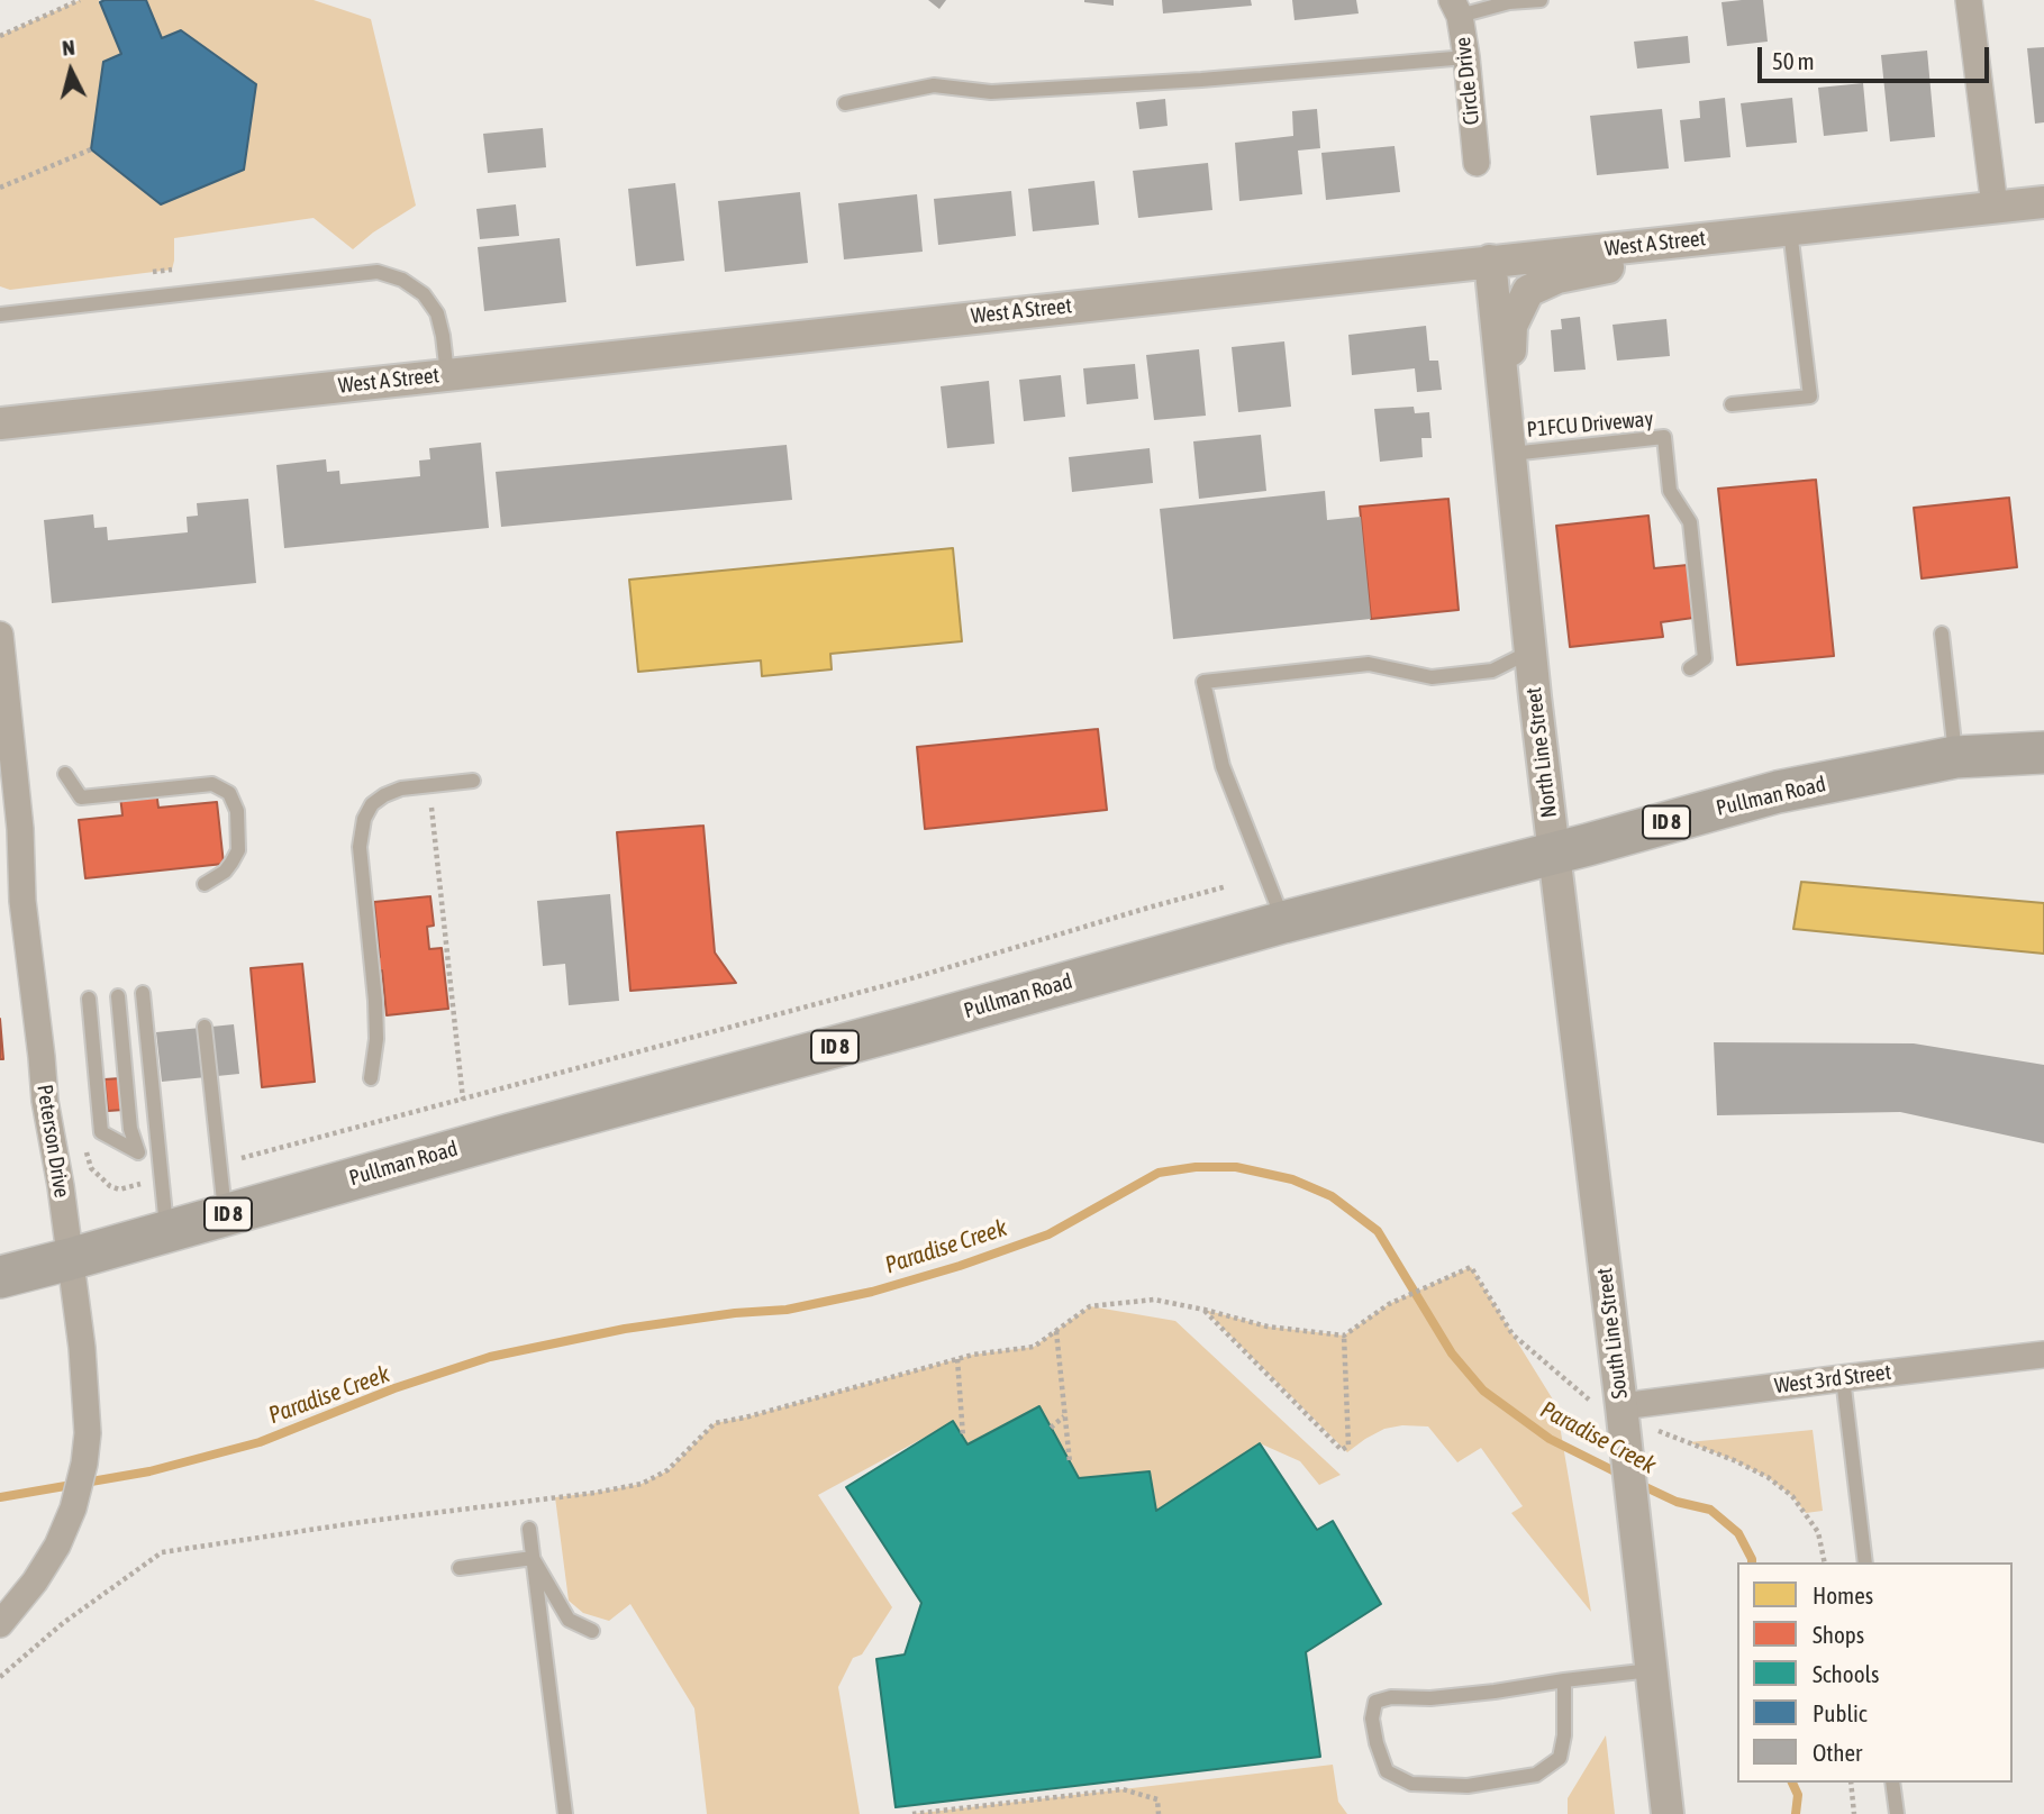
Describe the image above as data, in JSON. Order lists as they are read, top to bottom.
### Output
{
  "streets": {
    "main road": ["Pullman Road", "ID 8"],
    "street": [
      "Circle Drive",
      "West A Street",
      "North Line Street",
      "Peterson Drive",
      "South Line Street",
      "West 3rd Street"
    ],
    "lane": ["P1FCU Driveway"]
  },
  "crossings": [
    ["P1FCU Driveway", "North Line Street"],
    ["North Line Street", "Pullman Road"],
    ["North Line Street", "South Line Street"],
    ["Pullman Road", "Peterson Drive"],
    ["Pullman Road", "South Line Street"],
    ["South Line Street", "West 3rd Street"]
  ],
  "water": ["Paradise Creek"],
  "legend": [
    "Homes",
    "Shops",
    "Schools",
    "Public",
    "Other"
  ],
  "scale_bar": "50 m",
  "north": "top"
}
